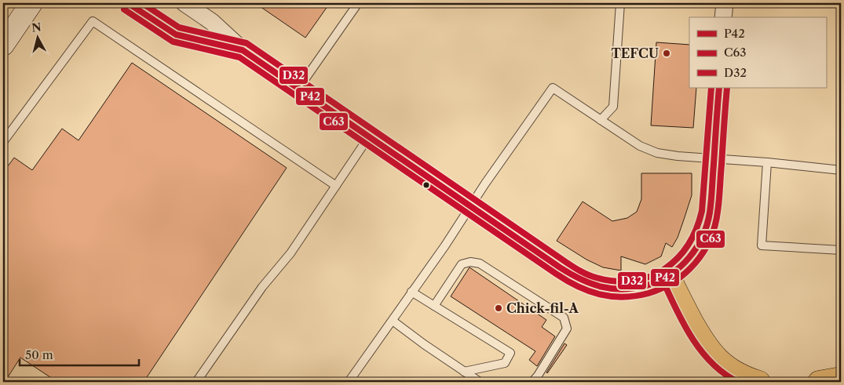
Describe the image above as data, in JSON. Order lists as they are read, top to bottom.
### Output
{
  "places": ["TEFCU", "Chick-fil-A"],
  "lines": ["transit line P42", "transit line D32", "transit line C63"],
  "legend": ["P42", "C63", "D32"],
  "scale_bar": "50 m",
  "north": "top"
}
